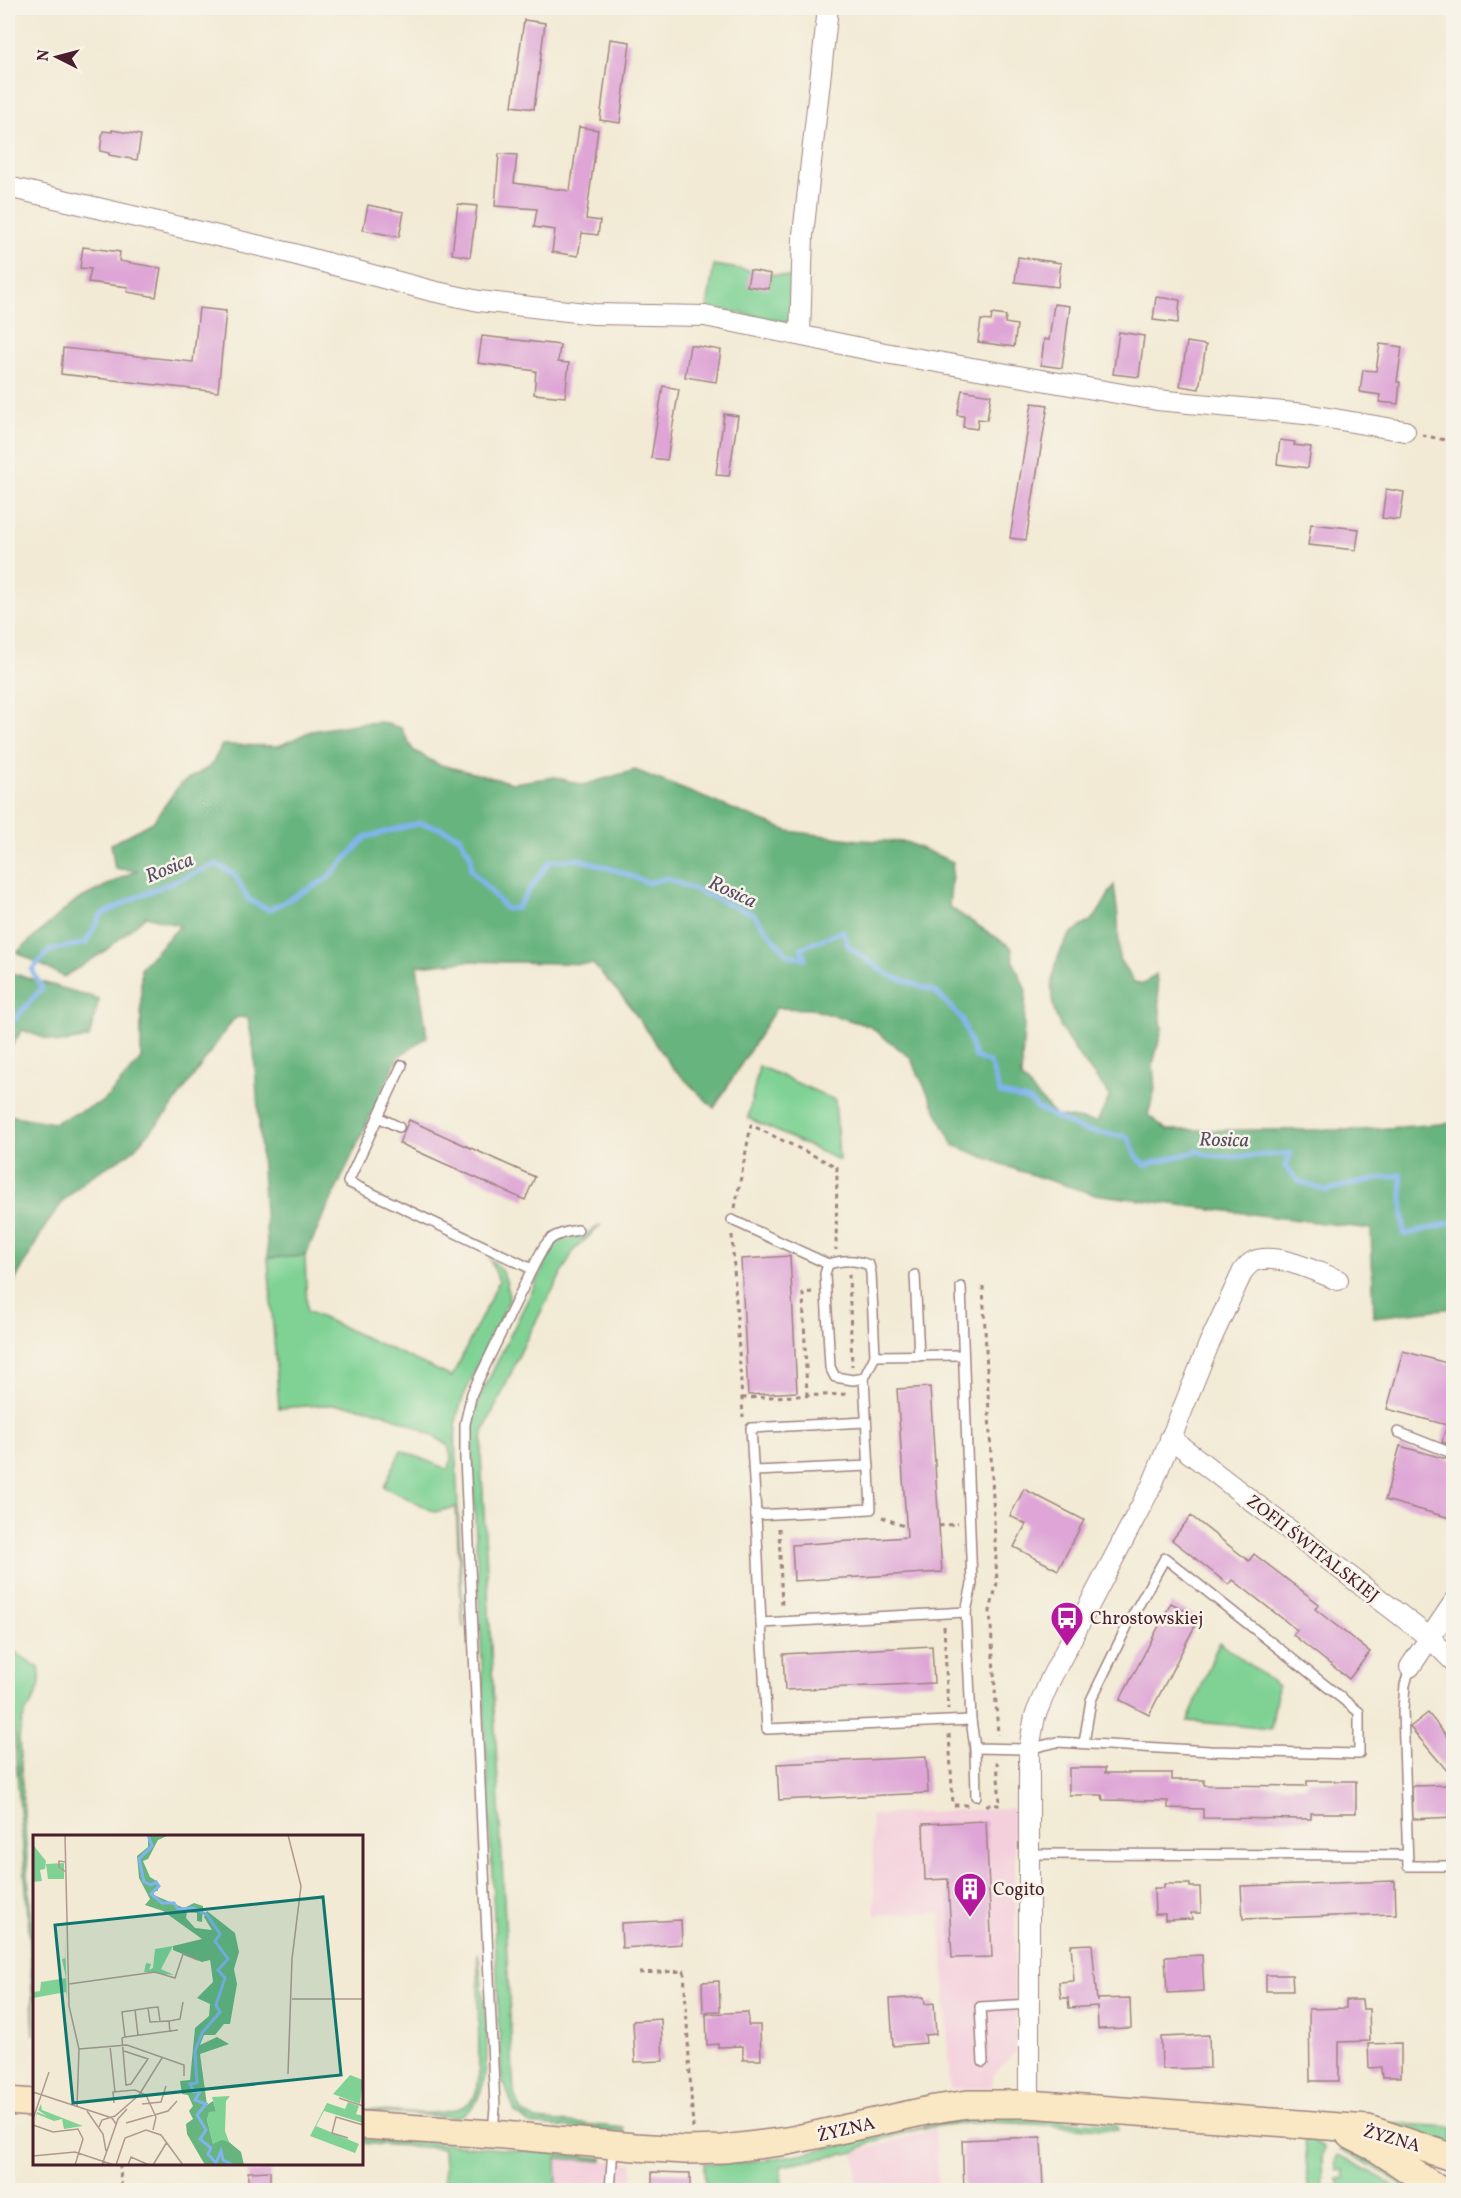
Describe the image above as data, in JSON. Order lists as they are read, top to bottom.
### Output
{
  "streets": {
    "street": ["ZOFII ŚWITALSKIEJ", "ŻYZNA"]
  },
  "water": ["Rosica"],
  "places": {
    "bus stop": ["Chrostowskiej"],
    "building": ["Cogito"]
  },
  "north": "left"
}
